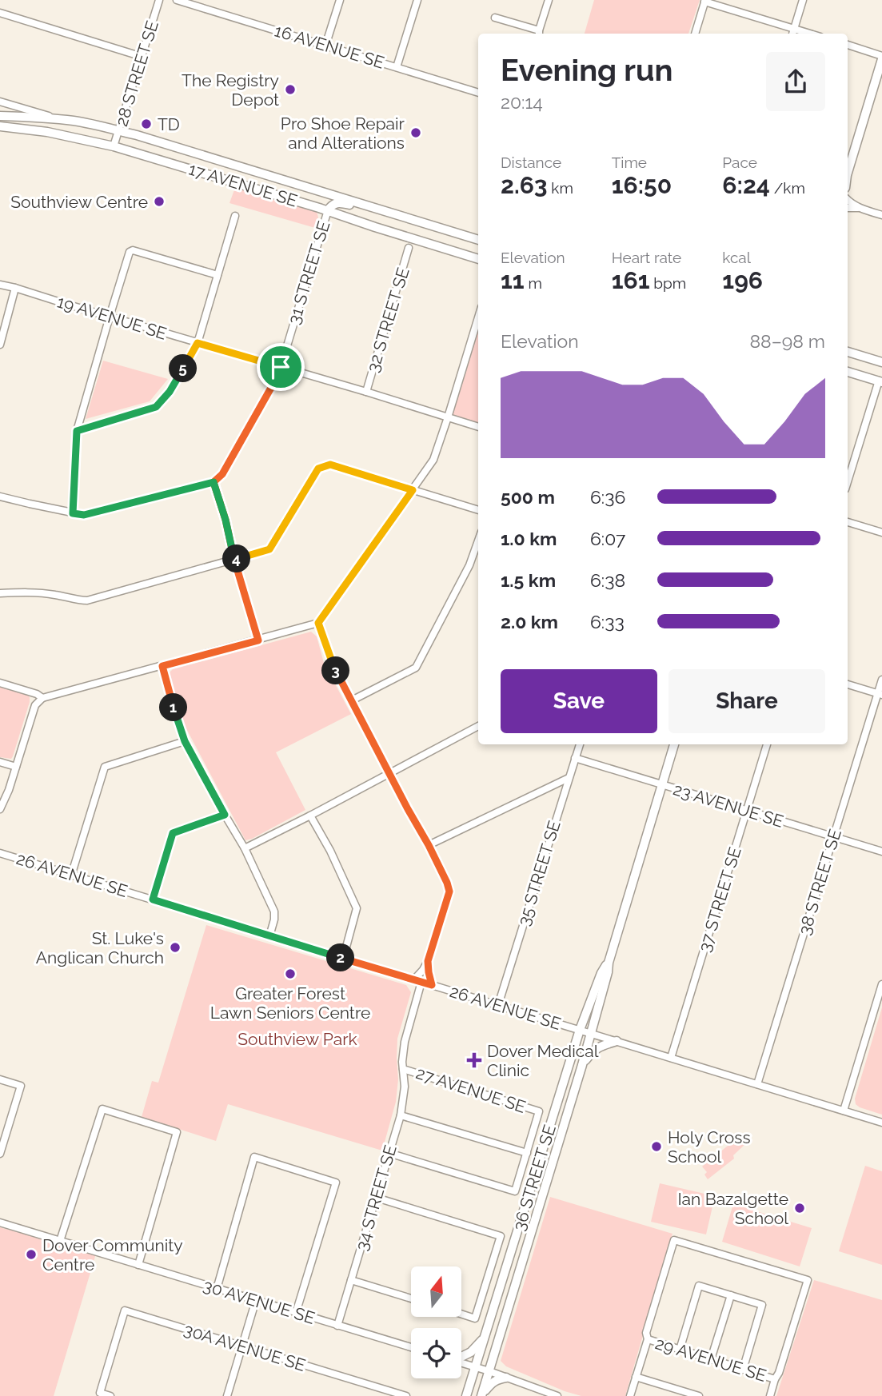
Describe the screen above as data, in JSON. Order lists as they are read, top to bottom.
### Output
{
  "streets": {
    "main road": ["17 AVENUE SE", "36 STREET SE"],
    "street": [
      "16 AVENUE SE",
      "28 STREET SE",
      "31 STREET SE",
      "19 AVENUE SE",
      "32 STREET SE",
      "23 AVENUE SE",
      "35 STREET SE",
      "26 AVENUE SE",
      "38 STREET SE",
      "37 STREET SE",
      "27 AVENUE SE",
      "34 STREET SE",
      "30 AVENUE SE",
      "30A AVENUE SE",
      "29 AVENUE SE"
    ]
  },
  "crossings": [
    ["28 STREET SE", "17 AVENUE SE"],
    ["17 AVENUE SE", "31 STREET SE"],
    ["31 STREET SE", "19 AVENUE SE"],
    ["19 AVENUE SE", "32 STREET SE"],
    ["23 AVENUE SE", "35 STREET SE"],
    ["23 AVENUE SE", "38 STREET SE"],
    ["23 AVENUE SE", "37 STREET SE"],
    ["23 AVENUE SE", "36 STREET SE"],
    ["35 STREET SE", "26 AVENUE SE"],
    ["26 AVENUE SE", "38 STREET SE"],
    ["26 AVENUE SE", "37 STREET SE"],
    ["26 AVENUE SE", "36 STREET SE"],
    ["26 AVENUE SE", "34 STREET SE"],
    ["27 AVENUE SE", "34 STREET SE"],
    ["34 STREET SE", "30 AVENUE SE"]
  ],
  "parks": ["Southview Park"],
  "places": {
    "other": [
      "The Registry Depot",
      "TD",
      "Pro Shoe Repair and Alterations",
      "Southview Centre",
      "St. Luke's Anglican Church",
      "Greater Forest Lawn Seniors Centre",
      "Holy Cross School",
      "Ian Bazalgette School",
      "Dover Community Centre"
    ],
    "health": ["Dover Medical Clinic"]
  },
  "north": "top",
  "page": {
    "heading": ["Evening run", "20:14"],
    "stats": [
      ["Distance", "2.63 km"],
      ["Time", "16:50"],
      ["Pace", "6:24 /km"],
      ["Elevation", "11 m"],
      ["Heart rate", "161 bpm"],
      ["kcal", "196"]
    ],
    "chart": ["Elevation", "88–98 m"],
    "pins": [
      "5",
      "4",
      "3",
      "1",
      "2"
    ],
    "list": [
      {
        "name": "500 m",
        "note": "6:36"
      },
      {
        "name": "1.0 km",
        "note": "6:07"
      },
      {
        "name": "1.5 km",
        "note": "6:38"
      },
      {
        "name": "2.0 km",
        "note": "6:33"
      }
    ],
    "buttons": ["Save", "Share"]
  }
}
